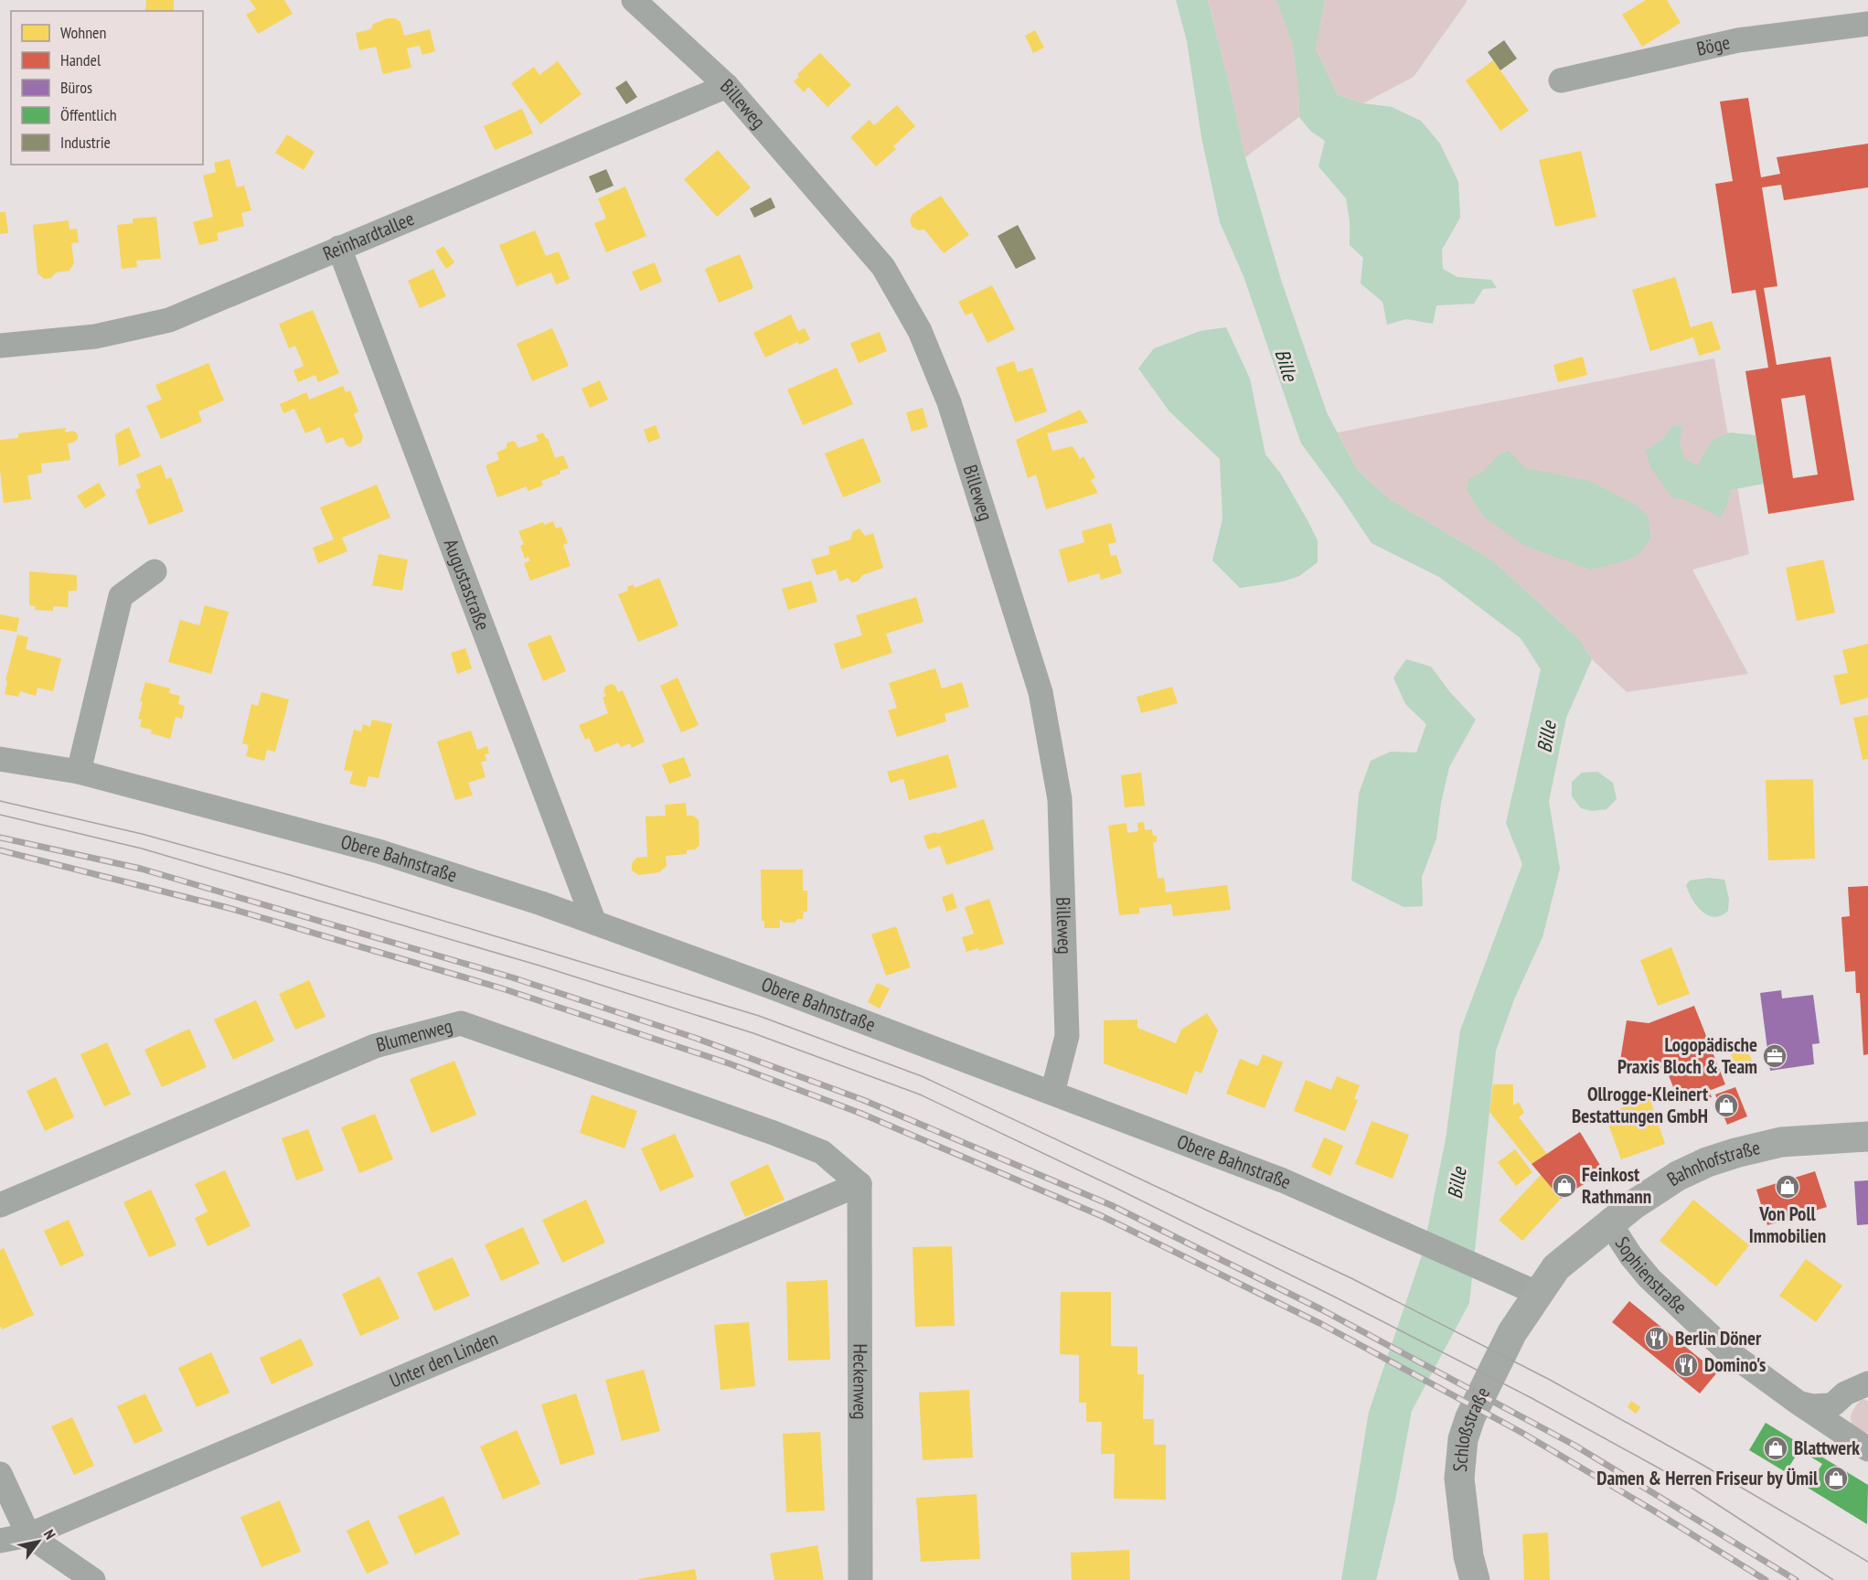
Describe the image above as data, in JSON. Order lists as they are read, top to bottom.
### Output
{
  "streets": {
    "main road": ["Bahnhofstraße", "Schloßstraße"],
    "street": [
      "Böge",
      "Billeweg",
      "Reinhardtallee",
      "Augustastraße",
      "Obere Bahnstraße",
      "Blumenweg",
      "Sophienstraße",
      "Unter den Linden",
      "Heckenweg"
    ]
  },
  "crossings": [
    ["Billeweg", "Reinhardtallee"],
    ["Billeweg", "Obere Bahnstraße"],
    ["Reinhardtallee", "Augustastraße"],
    ["Augustastraße", "Obere Bahnstraße"],
    ["Obere Bahnstraße", "Bahnhofstraße"],
    ["Obere Bahnstraße", "Schloßstraße"],
    ["Blumenweg", "Unter den Linden"],
    ["Blumenweg", "Heckenweg"],
    ["Bahnhofstraße", "Sophienstraße"],
    ["Bahnhofstraße", "Schloßstraße"],
    ["Unter den Linden", "Heckenweg"]
  ],
  "water": ["Bille"],
  "places": {
    "office": ["Logopädische Praxis Bloch & Team"],
    "shop": [
      "Ollrogge-Kleinert Bestattungen GmbH",
      "Feinkost Rathmann",
      "Von Poll Immobilien",
      "Blattwerk",
      "Damen & Herren Friseur by Ümil"
    ],
    "restaurant": ["Berlin Döner", "Domino's"]
  },
  "legend": [
    "Wohnen",
    "Handel",
    "Büros",
    "Öffentlich",
    "Industrie"
  ],
  "north": "top right"
}
